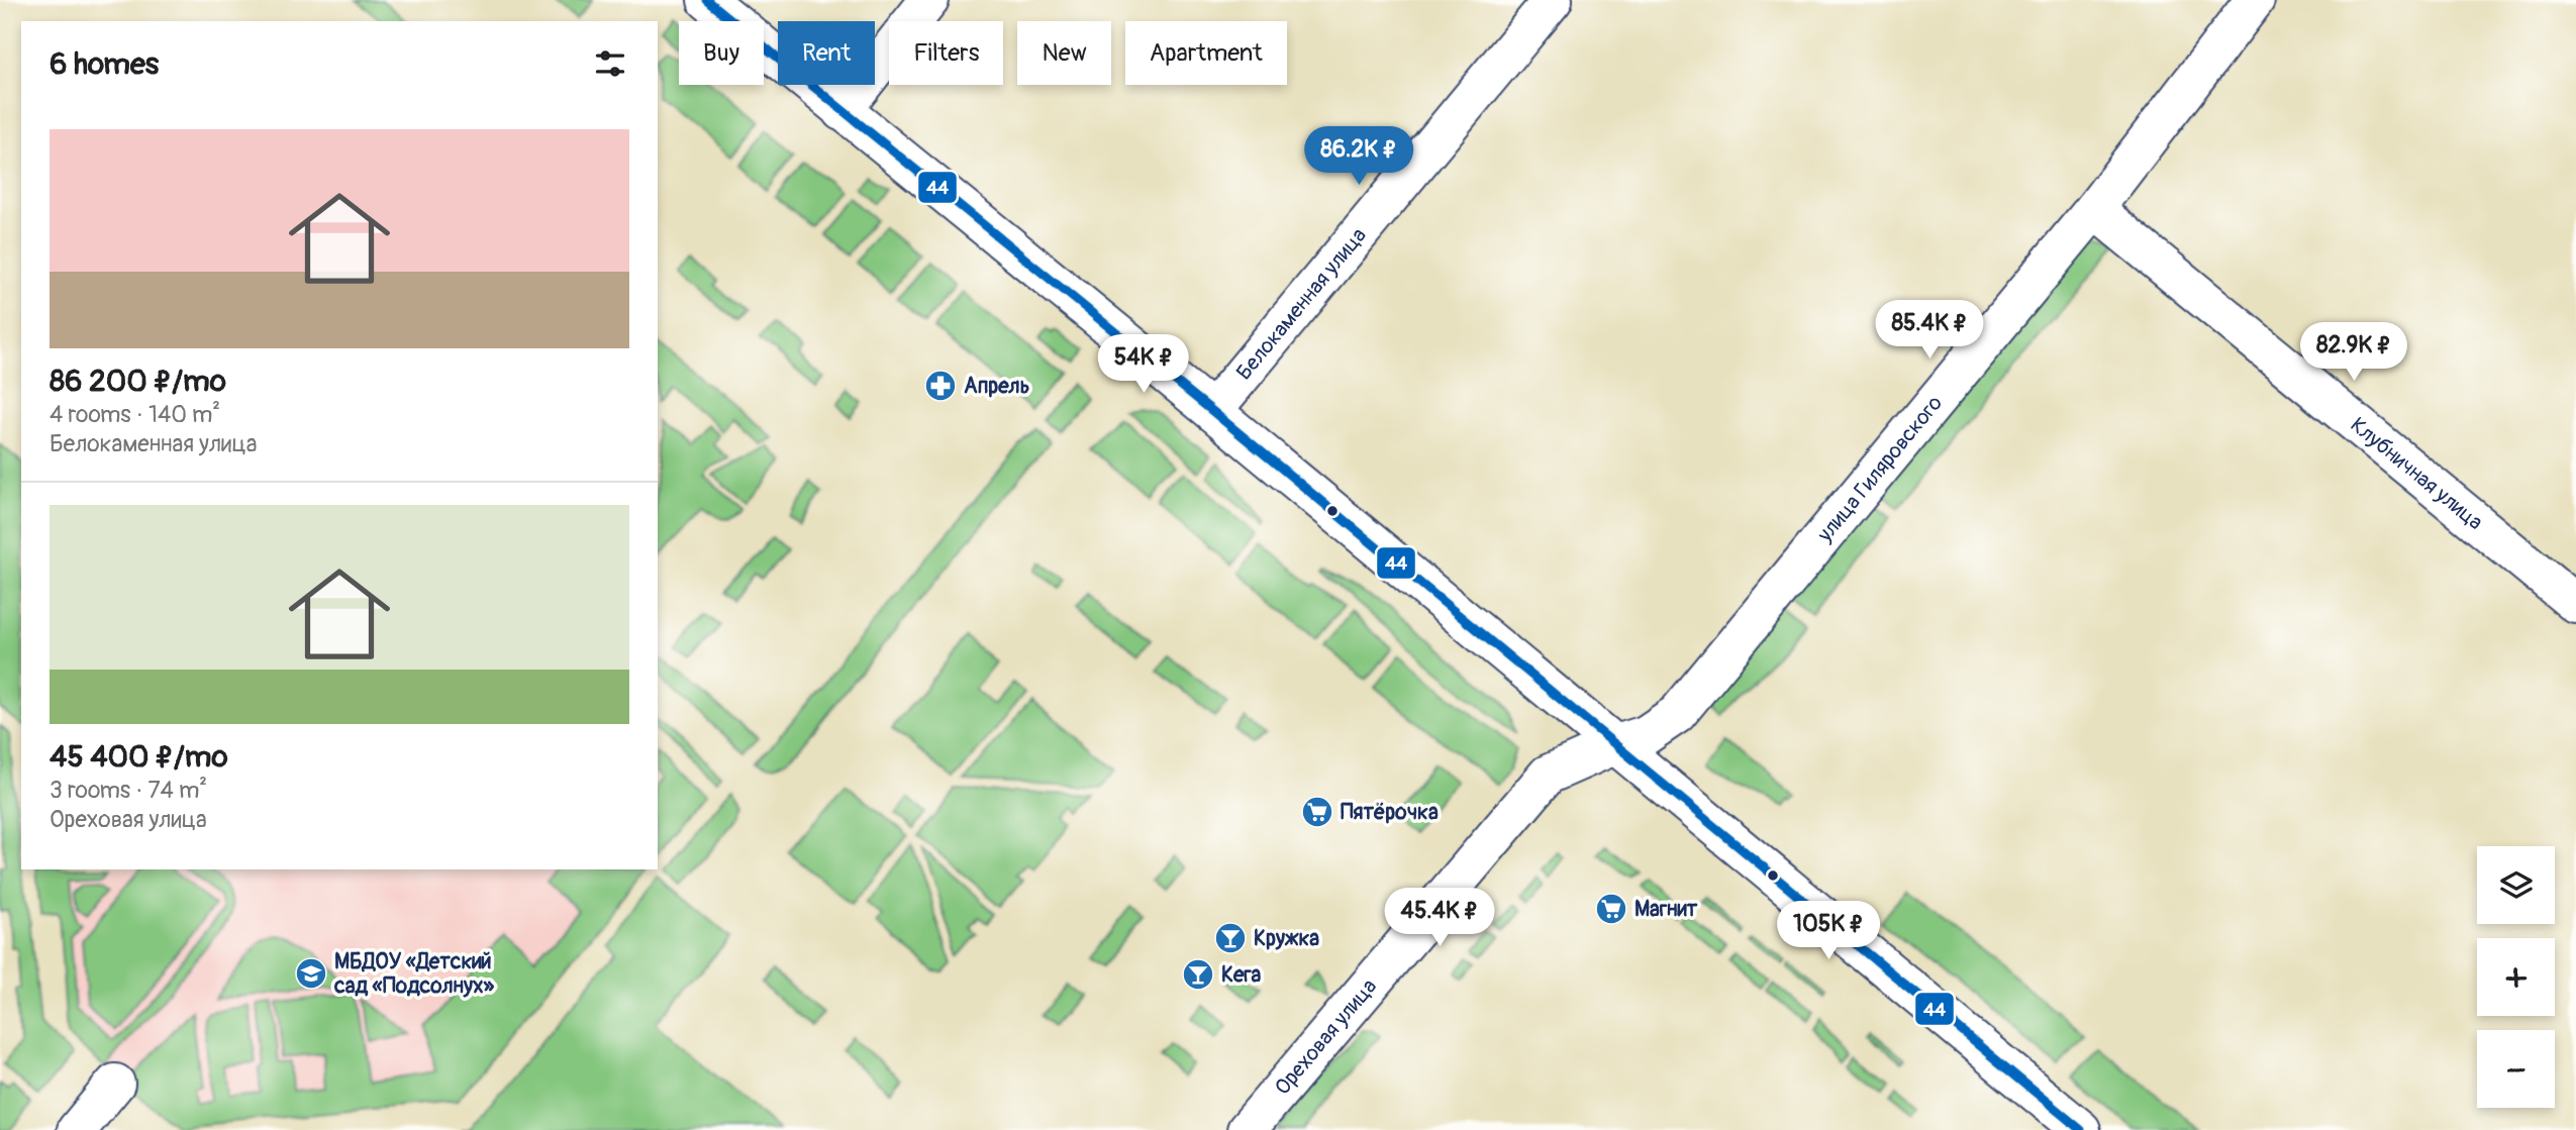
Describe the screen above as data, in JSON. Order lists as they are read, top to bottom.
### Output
{
  "streets": {
    "street": [
      "Белокаменная улица",
      "улица Гиляровского",
      "Клубничная улица",
      "Ореховая улица"
    ]
  },
  "crossings": [
    ["улица Гиляровского", "Клубничная улица"],
    ["улица Гиляровского", "Ореховая улица"]
  ],
  "places": {
    "pharmacy": ["Апрель"],
    "supermarket": ["Пятёрочка", "Магнит"],
    "bar": ["Кружка", "Кега"],
    "school or university": ["МБДОУ «Детский сад «Подсолнух»"]
  },
  "lines": ["transit line 44"],
  "page": {
    "chip": [
      "Buy",
      "Rent",
      "Filters",
      "New",
      "Apartment"
    ],
    "heading": "6 homes",
    "list": [
      {
        "name": "86 200 ₽/mo",
        "note": "4 rooms · 140 m² · Белокаменная улица"
      },
      {
        "name": "45 400 ₽/mo",
        "note": "3 rooms · 74 m² · Ореховая улица"
      }
    ],
    "price": [
      "86.2K ₽",
      "85.4K ₽",
      "82.9K ₽",
      "54K ₽",
      "45.4K ₽",
      "105K ₽"
    ],
    "map_buttons": ["+", "−"]
  }
}
